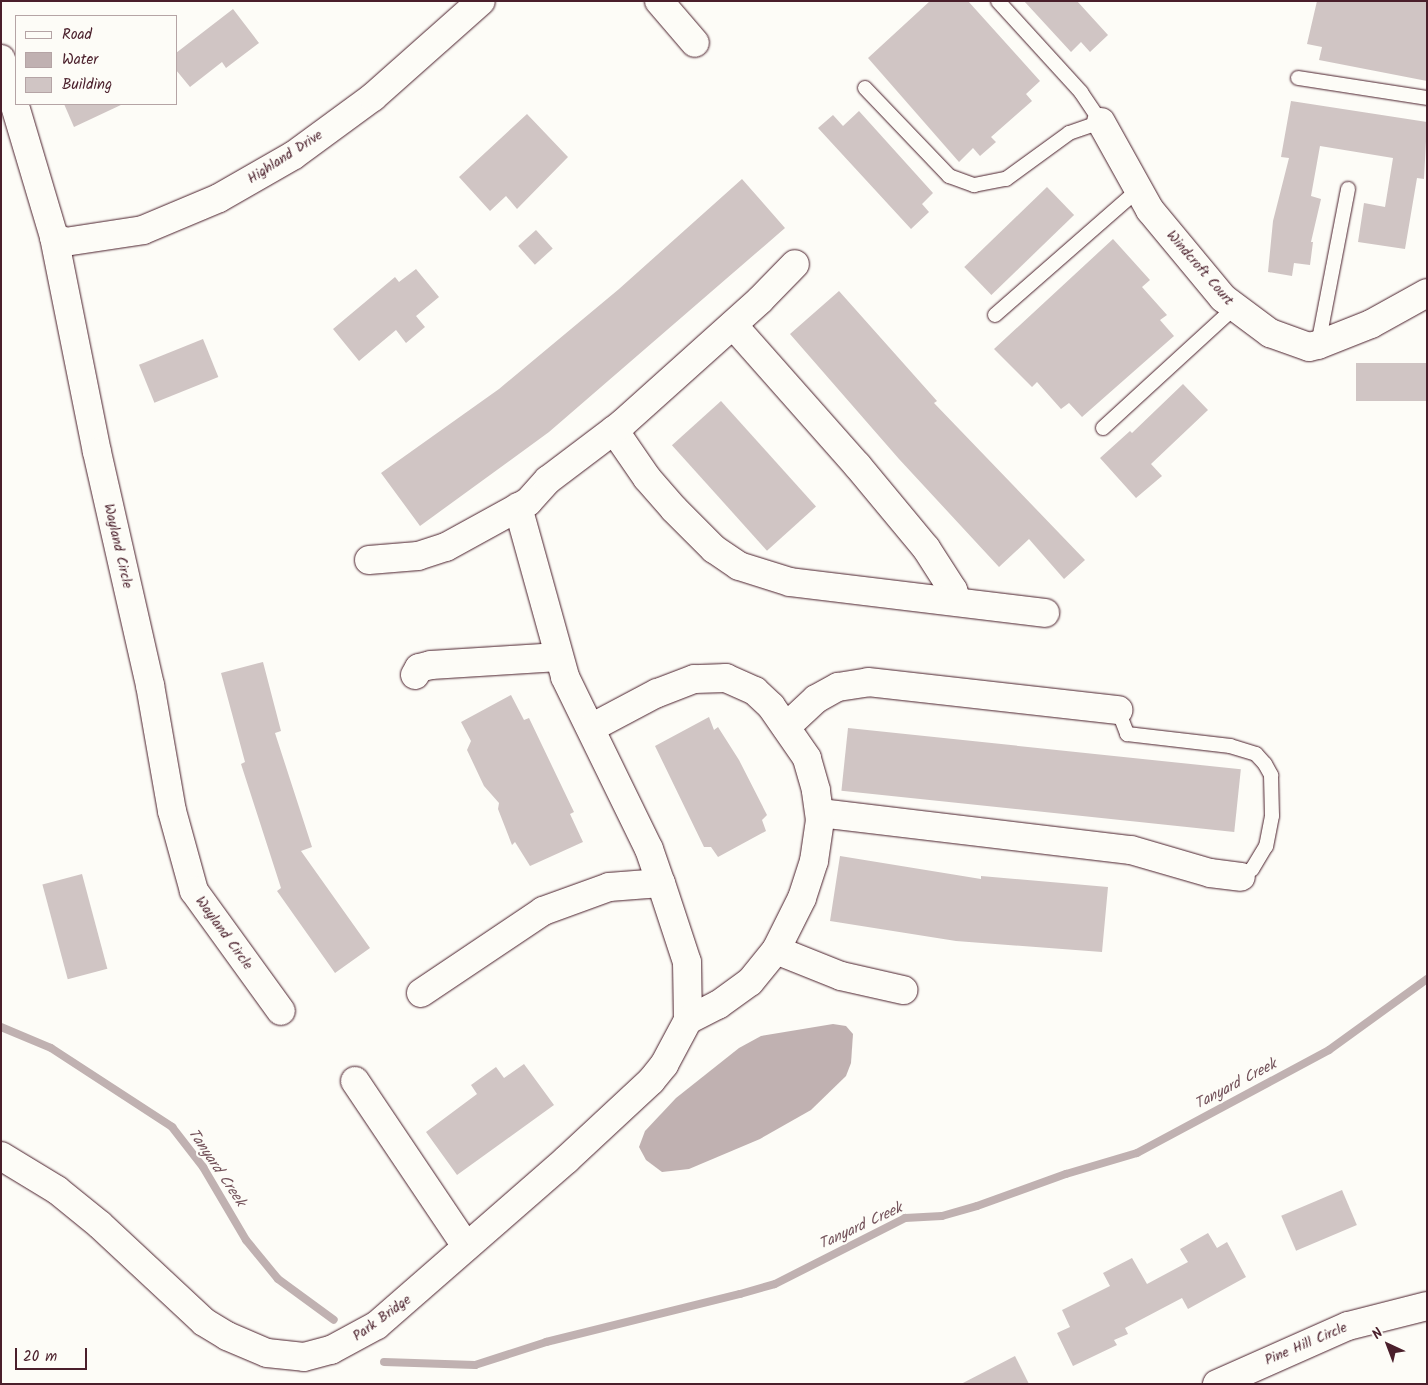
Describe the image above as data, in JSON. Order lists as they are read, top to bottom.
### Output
{
  "streets": {
    "street": [
      "Highland Drive",
      "Windcroft Court",
      "Wayland Circle",
      "Park Bridge",
      "Pine Hill Circle"
    ]
  },
  "crossings": [
    ["Highland Drive", "Wayland Circle"]
  ],
  "water": ["Tanyard Creek"],
  "legend": ["Road", "Water", "Building"],
  "scale_bar": "20 m",
  "north": "top left"
}
